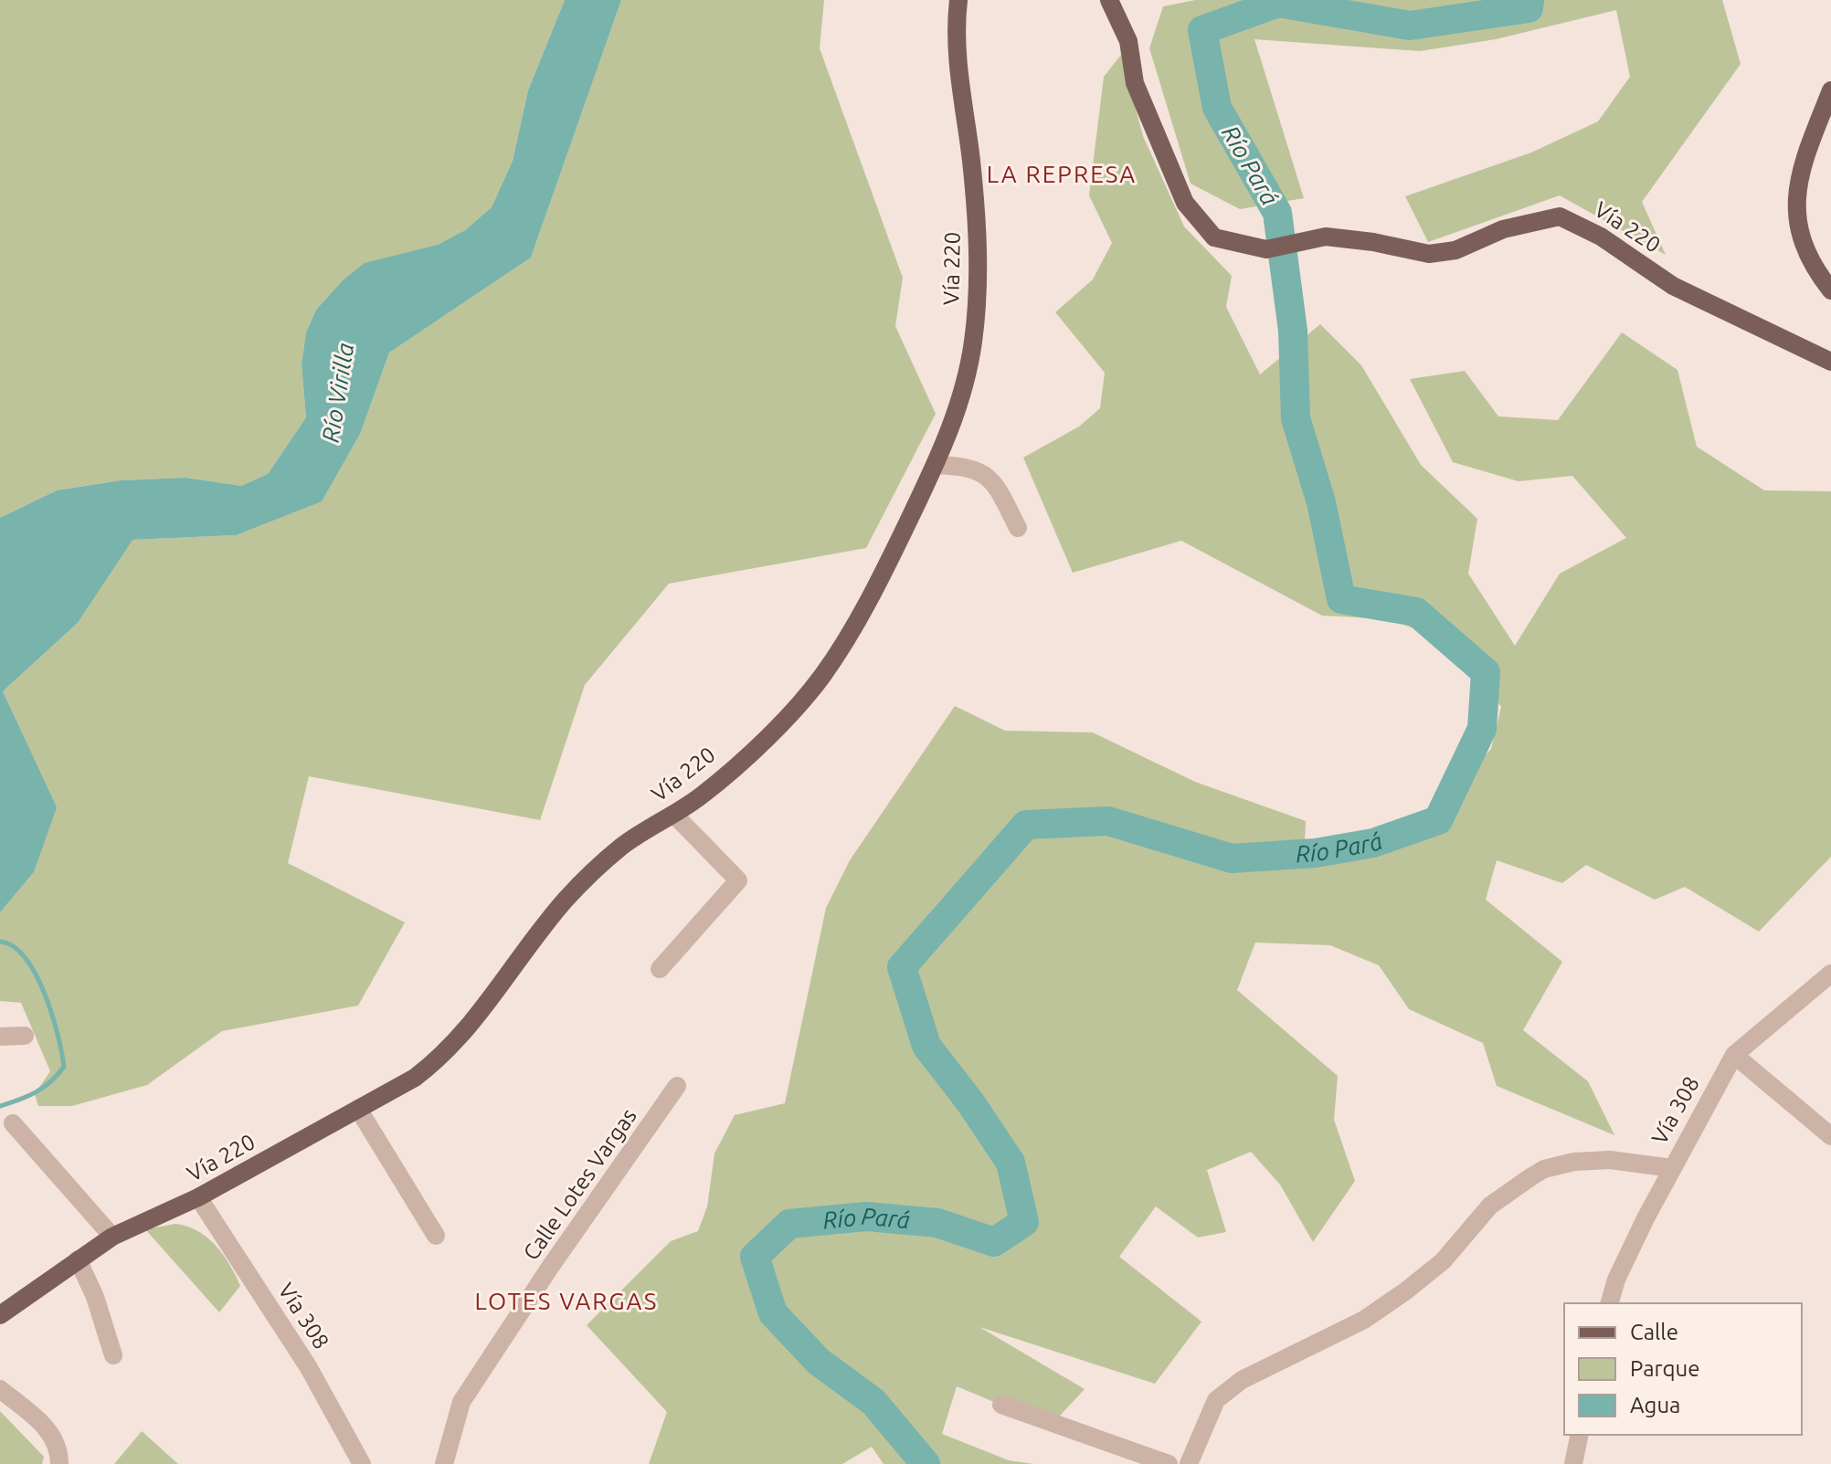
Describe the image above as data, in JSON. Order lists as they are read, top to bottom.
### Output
{
  "streets": {
    "main road": ["Vía 220"],
    "street": ["Vía 308", "Calle Lotes Vargas"]
  },
  "crossings": [
    ["Vía 220", "Vía 308"]
  ],
  "districts": ["LA REPRESA", "LOTES VARGAS"],
  "water": ["Río Pará", "Río Virilla"],
  "legend": ["Calle", "Parque", "Agua"]
}
